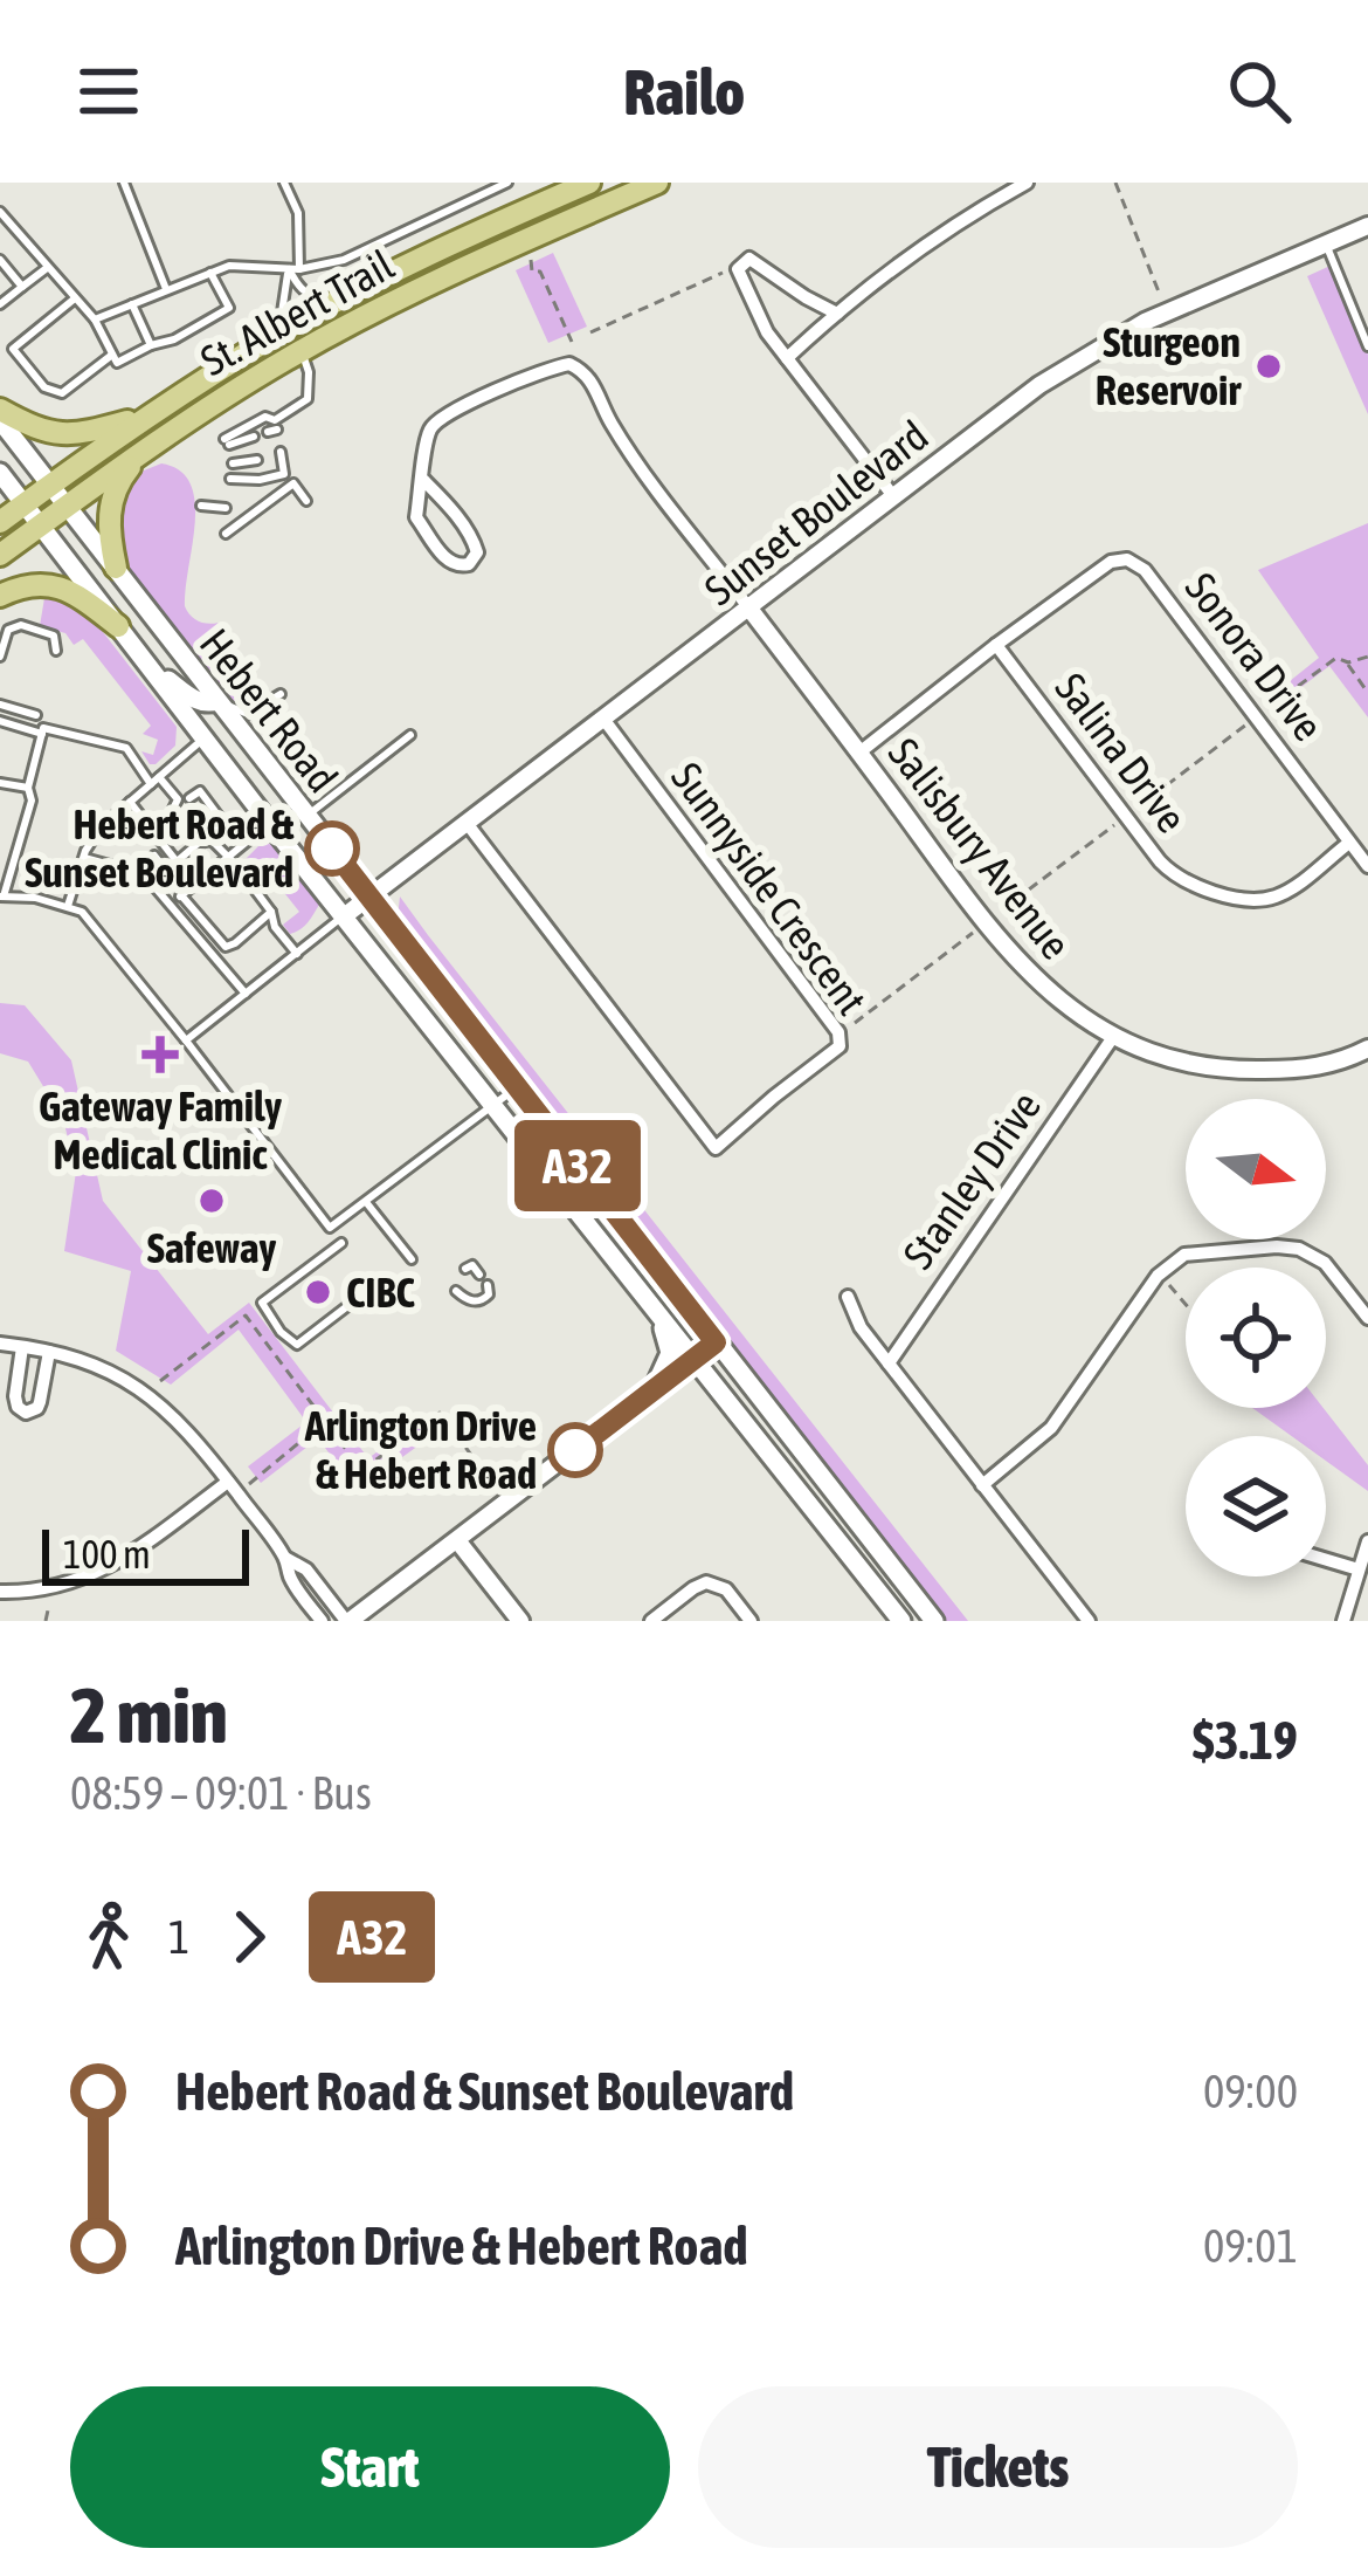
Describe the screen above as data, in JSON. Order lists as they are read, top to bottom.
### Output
{
  "streets": {
    "main road": ["St. Albert Trail", "Hebert Road"],
    "street": [
      "Sunset Boulevard",
      "Sonora Drive",
      "Salina Drive",
      "Salisbury Avenue",
      "Sunnyside Crescent",
      "Stanley Drive"
    ]
  },
  "crossings": [
    ["St. Albert Trail", "Hebert Road"],
    ["Sunset Boulevard", "Hebert Road"],
    ["Sunset Boulevard", "Salisbury Avenue"],
    ["Sunset Boulevard", "Sunnyside Crescent"],
    ["Sonora Drive", "Salina Drive"],
    ["Sonora Drive", "Salisbury Avenue"],
    ["Salisbury Avenue", "Stanley Drive"]
  ],
  "places": {
    "other": [
      "Sturgeon Reservoir",
      "Hebert Road & Sunset Boulevard",
      "Safeway",
      "CIBC",
      "Arlington Drive & Hebert Road"
    ],
    "health": ["Gateway Family Medical Clinic"]
  },
  "lines": ["bus line A32"],
  "scale_bar": "100 m",
  "north": "right",
  "page": {
    "header": "Railo",
    "on_map": "A32",
    "scale": "100 m",
    "heading": ["2 min", "08:59 – 09:01 · Bus", "$3.19"],
    "legs": ["1", "A32"],
    "list": [
      {
        "name": "Hebert Road & Sunset Boulevard",
        "value": "09:00"
      },
      {
        "name": "Arlington Drive & Hebert Road",
        "value": "09:01"
      }
    ],
    "buttons": ["Start", "Tickets"]
  }
}
